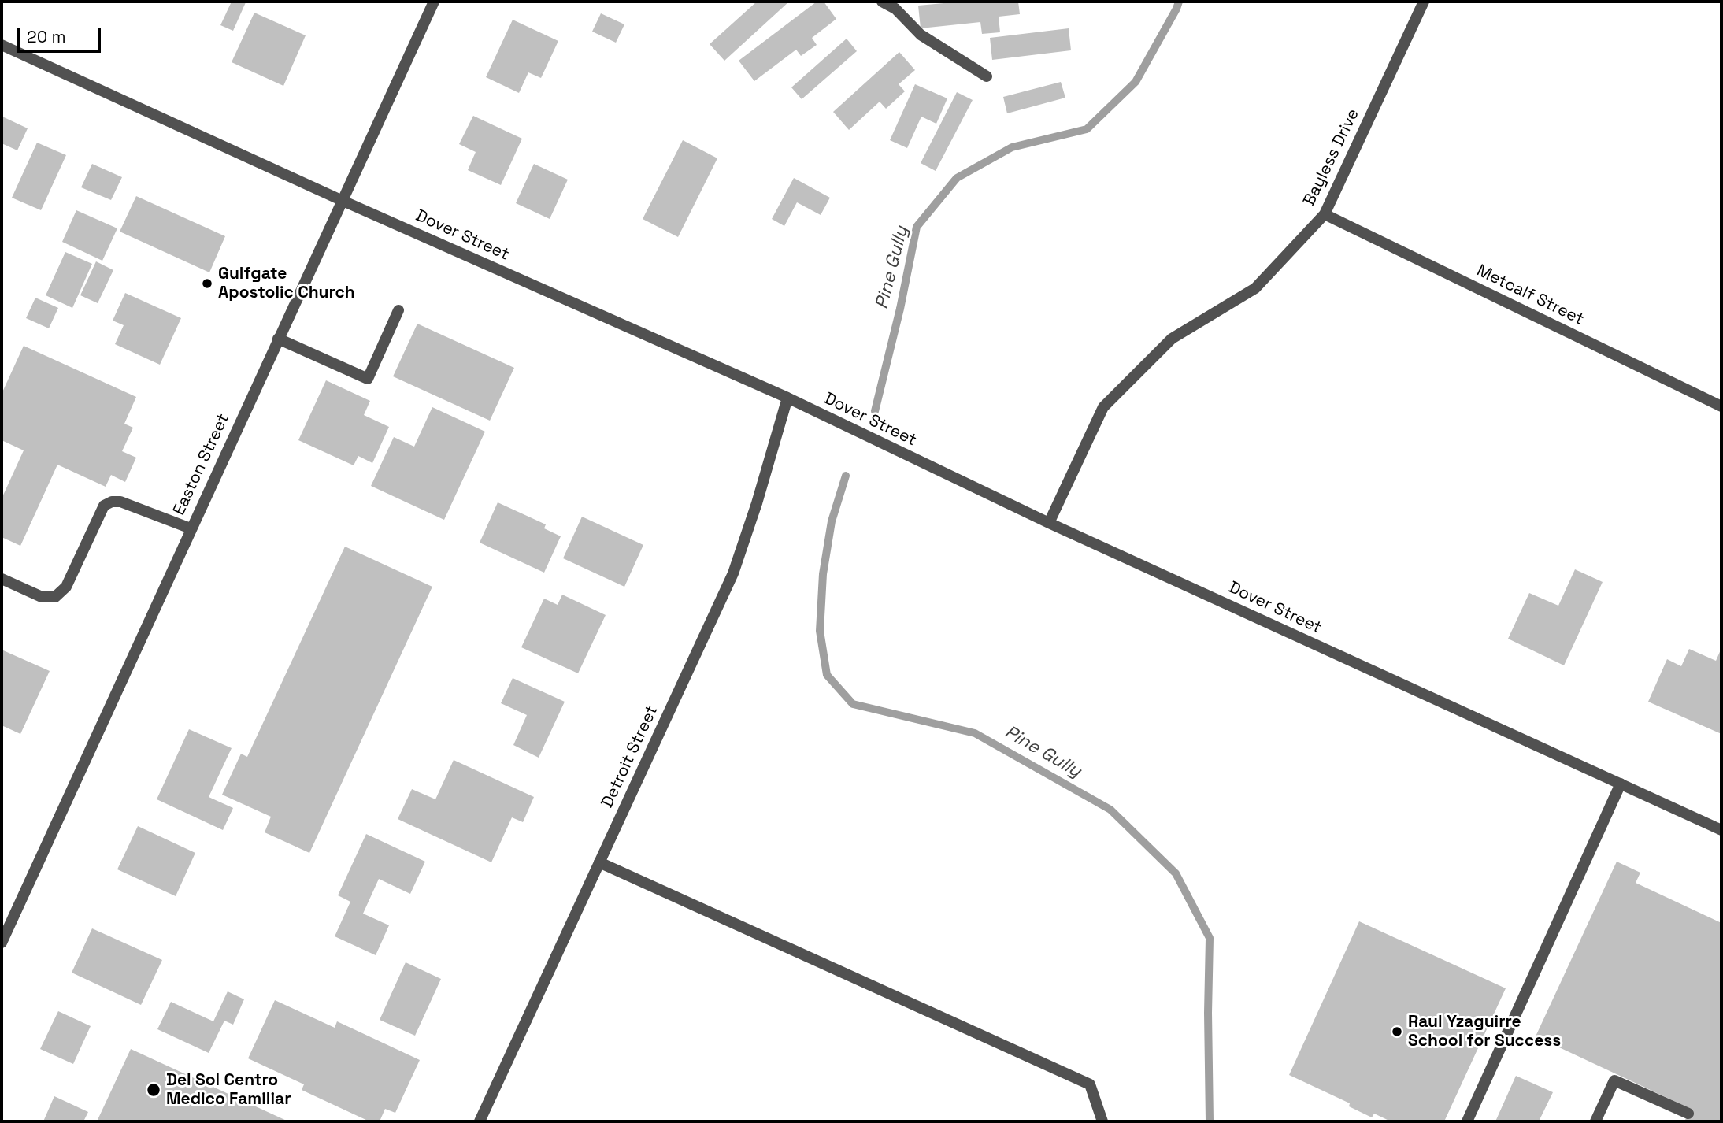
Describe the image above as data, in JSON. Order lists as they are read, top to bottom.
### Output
{
  "streets": {
    "street": [
      "Bayless Drive",
      "Dover Street",
      "Metcalf Street",
      "Easton Street",
      "Detroit Street"
    ]
  },
  "crossings": [
    ["Bayless Drive", "Dover Street"],
    ["Bayless Drive", "Metcalf Street"],
    ["Dover Street", "Easton Street"],
    ["Dover Street", "Detroit Street"]
  ],
  "water": ["Pine Gully"],
  "places": ["Gulfgate Apostolic Church", "Raul Yzaguirre School for Success", "Del Sol Centro Medico Familiar"],
  "scale_bar": "20 m"
}
